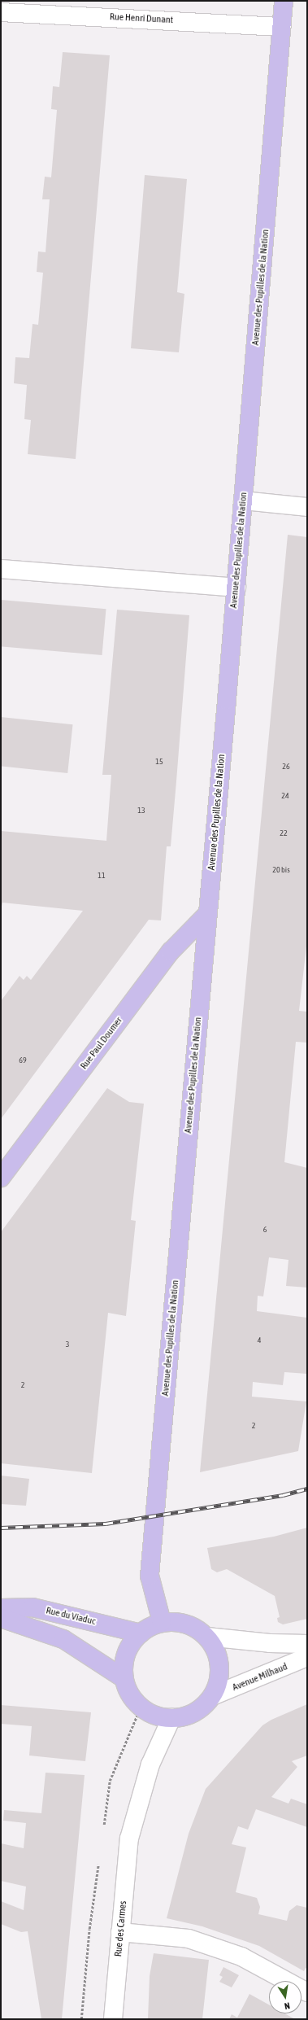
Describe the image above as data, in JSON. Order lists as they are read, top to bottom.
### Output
{
  "streets": {
    "main road": ["Avenue des Pupilles de la Nation", "Rue Paul Doumer", "Rue du Viaduc"],
    "street": ["Rue Henri Dunant", "Avenue Milhaud", "Rue des Carmes"]
  },
  "crossings": [
    ["Rue Henri Dunant", "Avenue des Pupilles de la Nation"],
    ["Avenue des Pupilles de la Nation", "Rue Paul Doumer"],
    ["Avenue des Pupilles de la Nation", "Rue du Viaduc"],
    ["Avenue des Pupilles de la Nation", "Avenue Milhaud"],
    ["Avenue des Pupilles de la Nation", "Rue des Carmes"],
    ["Rue du Viaduc", "Avenue Milhaud"],
    ["Rue du Viaduc", "Rue des Carmes"],
    ["Avenue Milhaud", "Rue des Carmes"]
  ],
  "house_numbers": [
    "15",
    "26",
    "24",
    "13",
    "22",
    "20 bis",
    "11",
    "69",
    "6",
    "4",
    "3",
    "2",
    "2"
  ],
  "north": "bottom"
}
